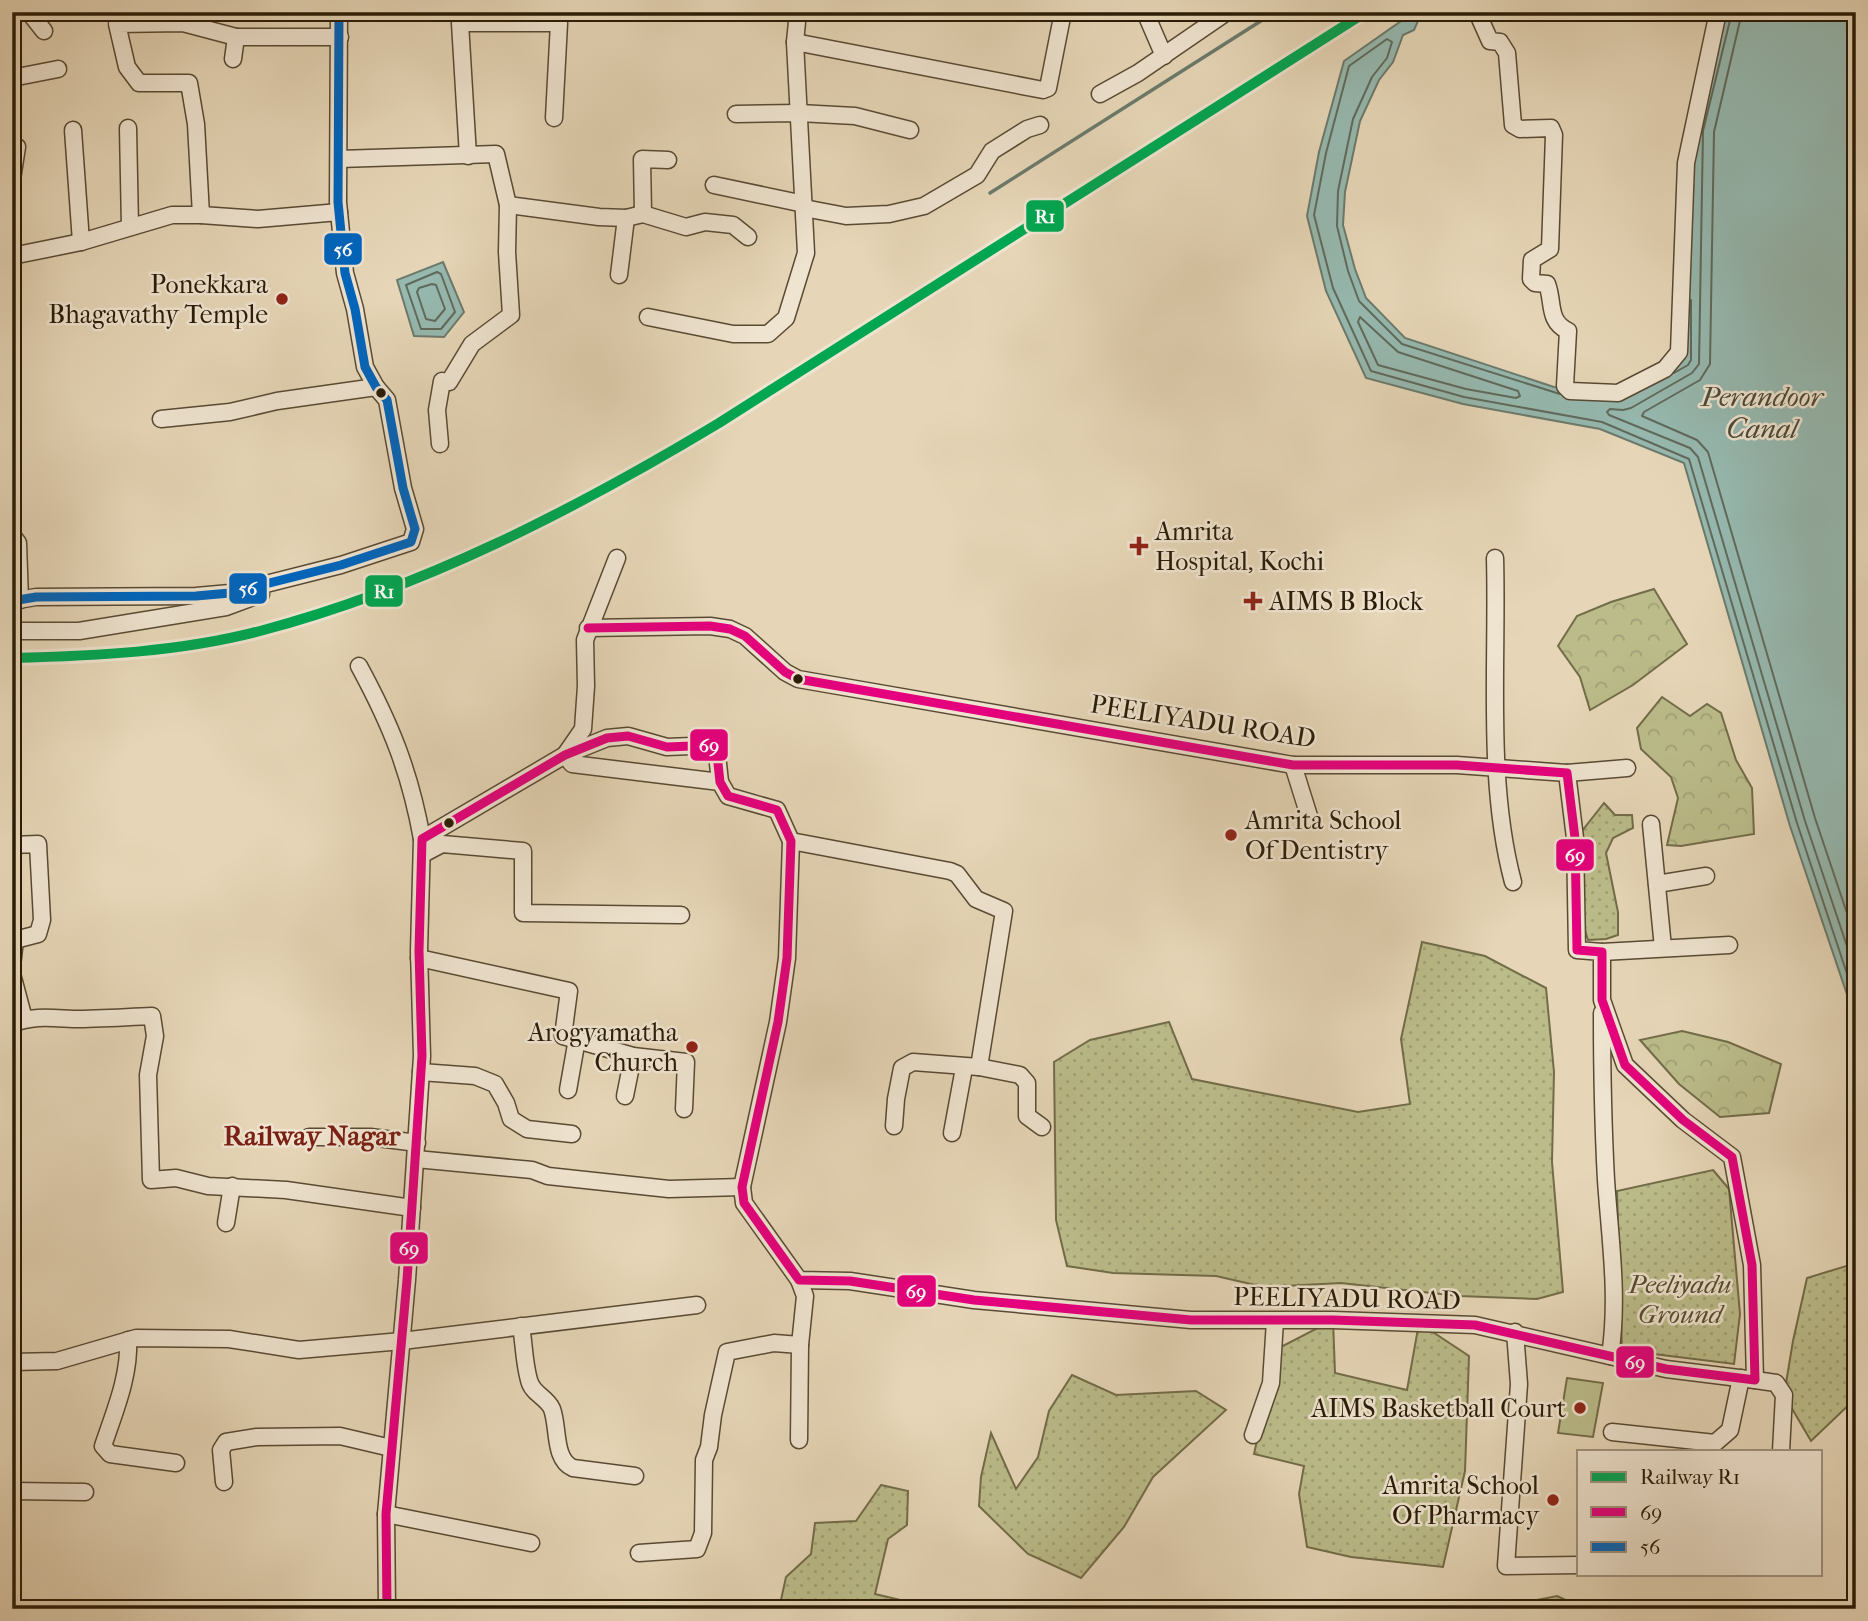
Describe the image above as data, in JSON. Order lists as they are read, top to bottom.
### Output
{
  "streets": {
    "street": ["PEELIYADU ROAD"]
  },
  "districts": ["Railway Nagar"],
  "water": ["Perandoor Canal"],
  "parks": ["Peeliyadu Ground"],
  "places": {
    "other": [
      "Ponekkara Bhagavathy Temple",
      "Amrita School Of Dentistry",
      "Arogyamatha Church",
      "AIMS Basketball Court",
      "Amrita School Of Pharmacy"
    ],
    "health": ["Amrita Hospital, Kochi", "AIMS B Block"]
  },
  "lines": ["rail line R1", "transit line 56", "transit line 69"],
  "legend": ["Railway R1", "69", "56"]
}
